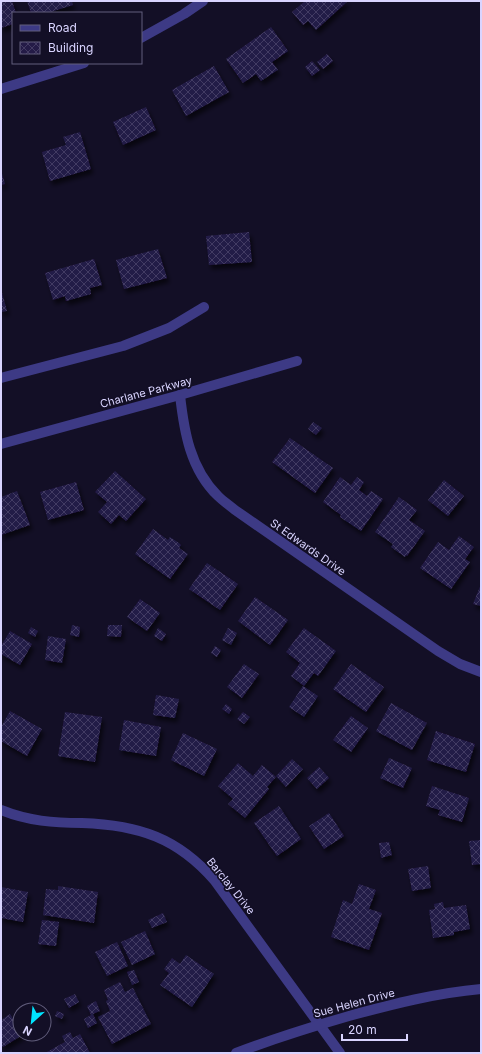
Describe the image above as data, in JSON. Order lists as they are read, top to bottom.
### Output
{
  "streets": {
    "street": [
      "Charlane Parkway",
      "St Edwards Drive",
      "Barclay Drive",
      "Sue Helen Drive"
    ]
  },
  "crossings": [
    ["Charlane Parkway", "St Edwards Drive"],
    ["Barclay Drive", "Sue Helen Drive"]
  ],
  "legend": ["Road", "Building"],
  "scale_bar": "20 m",
  "north": "bottom left"
}
